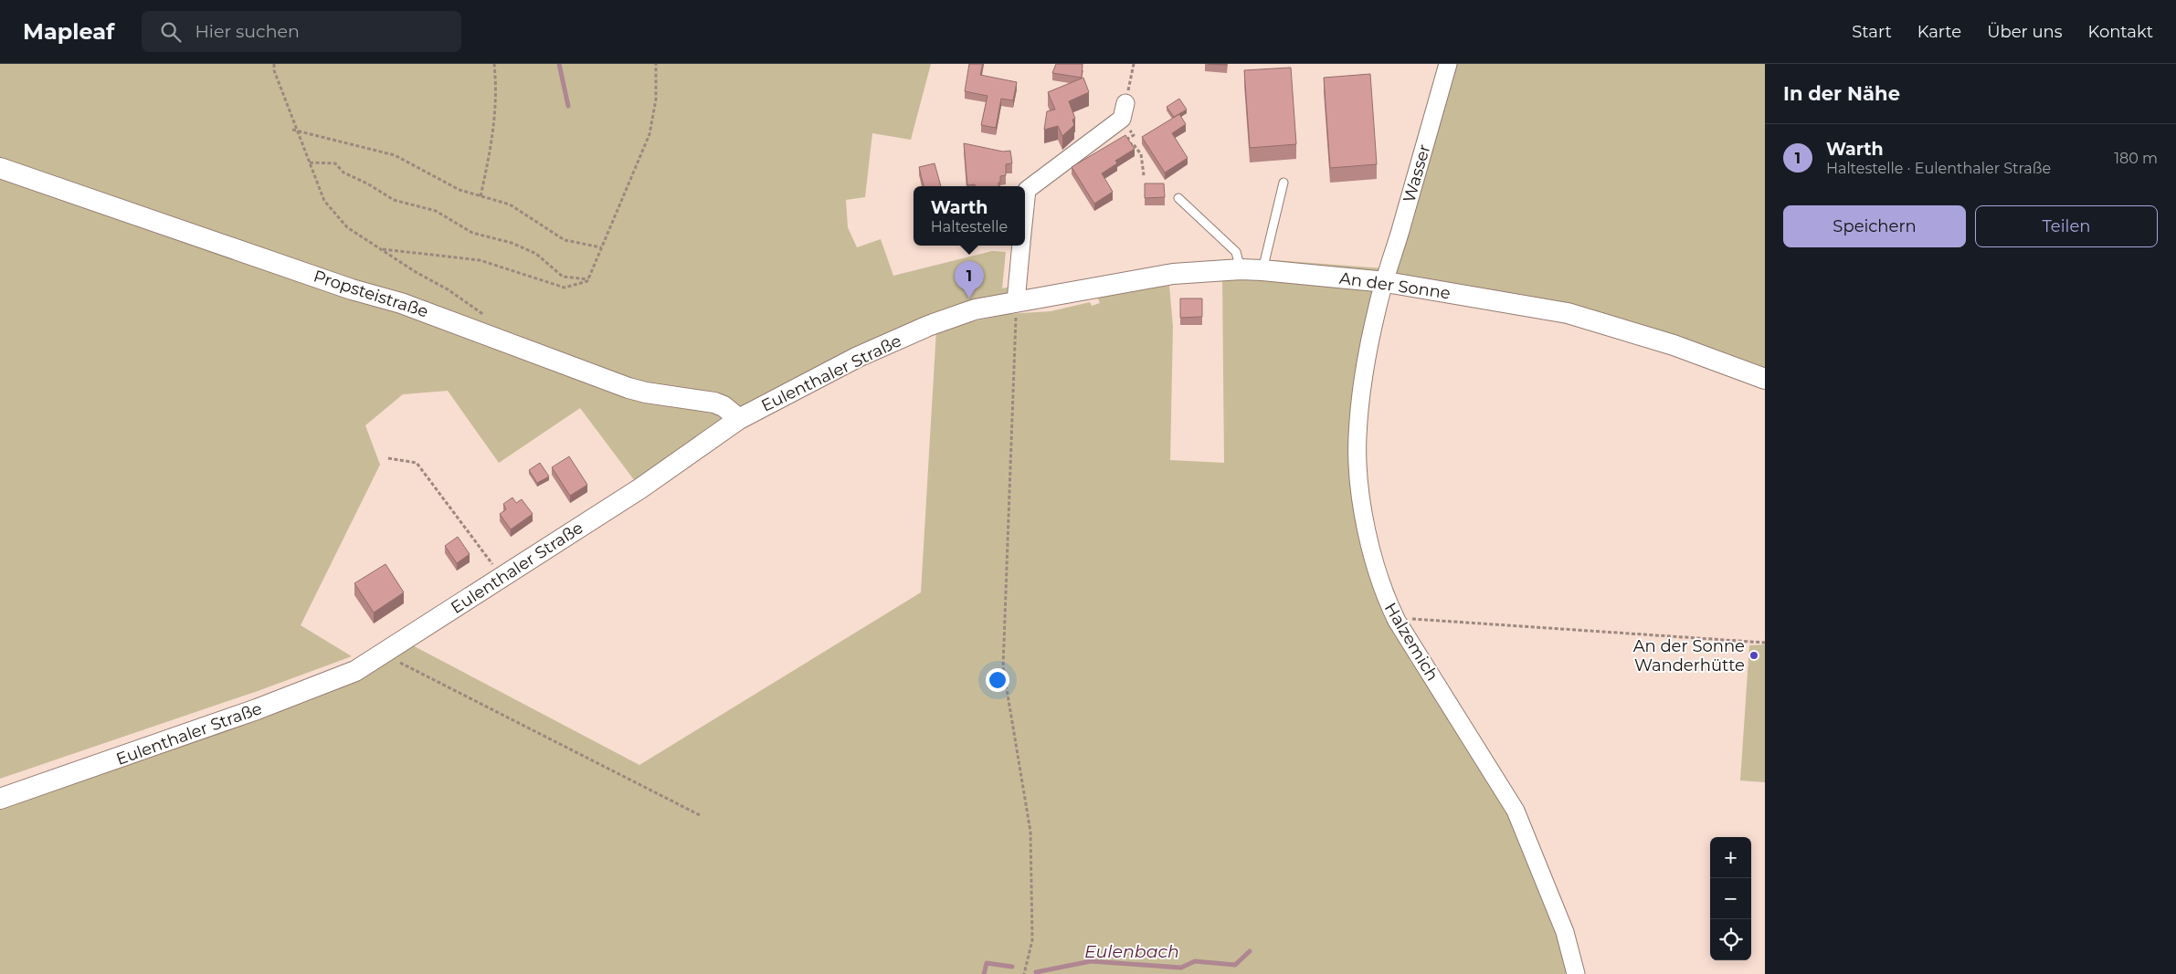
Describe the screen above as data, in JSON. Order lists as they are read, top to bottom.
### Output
{
  "streets": {
    "street": [
      "Wasser",
      "An der Sonne",
      "Propsteistraße",
      "Eulenthaler Straße",
      "Halzemich"
    ]
  },
  "crossings": [
    ["Wasser", "An der Sonne"],
    ["Wasser", "Halzemich"],
    ["An der Sonne", "Eulenthaler Straße"],
    ["An der Sonne", "Halzemich"],
    ["Propsteistraße", "Eulenthaler Straße"]
  ],
  "water": ["Eulenbach"],
  "places": ["An der Sonne Wanderhütte"],
  "page": {
    "header": "Mapleaf",
    "search": "Hier suchen",
    "nav": [
      "Start",
      "Karte",
      "Über uns",
      "Kontakt"
    ],
    "heading": "In der Nähe",
    "list": [
      {
        "mark": "1",
        "name": "Warth",
        "note": "Haltestelle · Eulenthaler Straße",
        "value": "180 m"
      }
    ],
    "popup": ["Warth", "Haltestelle"],
    "buttons": ["Speichern", "Teilen"],
    "pins": "1",
    "map_buttons": ["+", "−"]
  }
}
